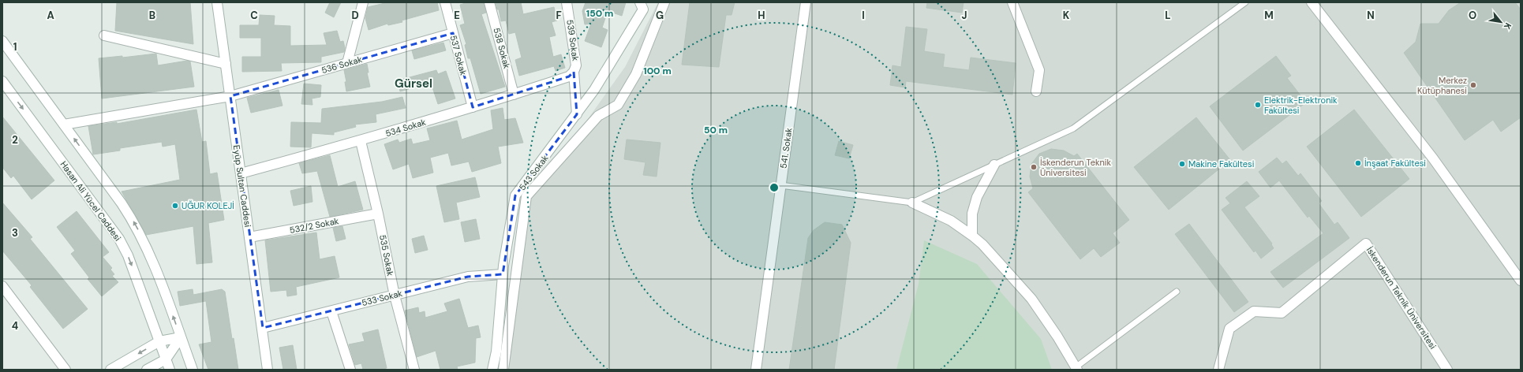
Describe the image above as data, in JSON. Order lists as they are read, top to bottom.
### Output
{
  "streets": {
    "street": [
      "539 Sokak",
      "538 Sokak",
      "537 Sokak",
      "536 Sokak",
      "534 Sokak",
      "541. Sokak",
      "543 Sokak",
      "Eyüp Sultan Caddesi",
      "Hasan Ali Yücel Caddesi",
      "532/2 Sokak",
      "535 Sokak",
      "533 Sokak",
      "İskenderun Teknik Üniversitesi"
    ]
  },
  "crossings": [
    ["539 Sokak", "534 Sokak"],
    ["539 Sokak", "543 Sokak"],
    ["538 Sokak", "534 Sokak"],
    ["537 Sokak", "536 Sokak"],
    ["537 Sokak", "534 Sokak"],
    ["536 Sokak", "Eyüp Sultan Caddesi"],
    ["534 Sokak", "Eyüp Sultan Caddesi"],
    ["534 Sokak", "535 Sokak"],
    ["543 Sokak", "533 Sokak"],
    ["Eyüp Sultan Caddesi", "532/2 Sokak"],
    ["Eyüp Sultan Caddesi", "533 Sokak"],
    ["532/2 Sokak", "535 Sokak"],
    ["535 Sokak", "533 Sokak"]
  ],
  "districts": ["Gürsel"],
  "places": [
    "Merkez Kütüphanesi",
    "Elektrik-Elektronik Fakültesi",
    "İnşaat Fakültesi",
    "Makine Fakültesi",
    "İskenderun Teknik Üniversitesi",
    "UĞUR KOLEJİ"
  ],
  "north": "bottom right",
  "grid": {
    "columns": [
      "A",
      "B",
      "C",
      "D",
      "E",
      "F",
      "G",
      "H",
      "I",
      "J",
      "K",
      "L",
      "M",
      "N",
      "O"
    ],
    "rows": [
      "1",
      "2",
      "3",
      "4"
    ]
  },
  "rings": ["150 m", "100 m", "50 m"]
}
